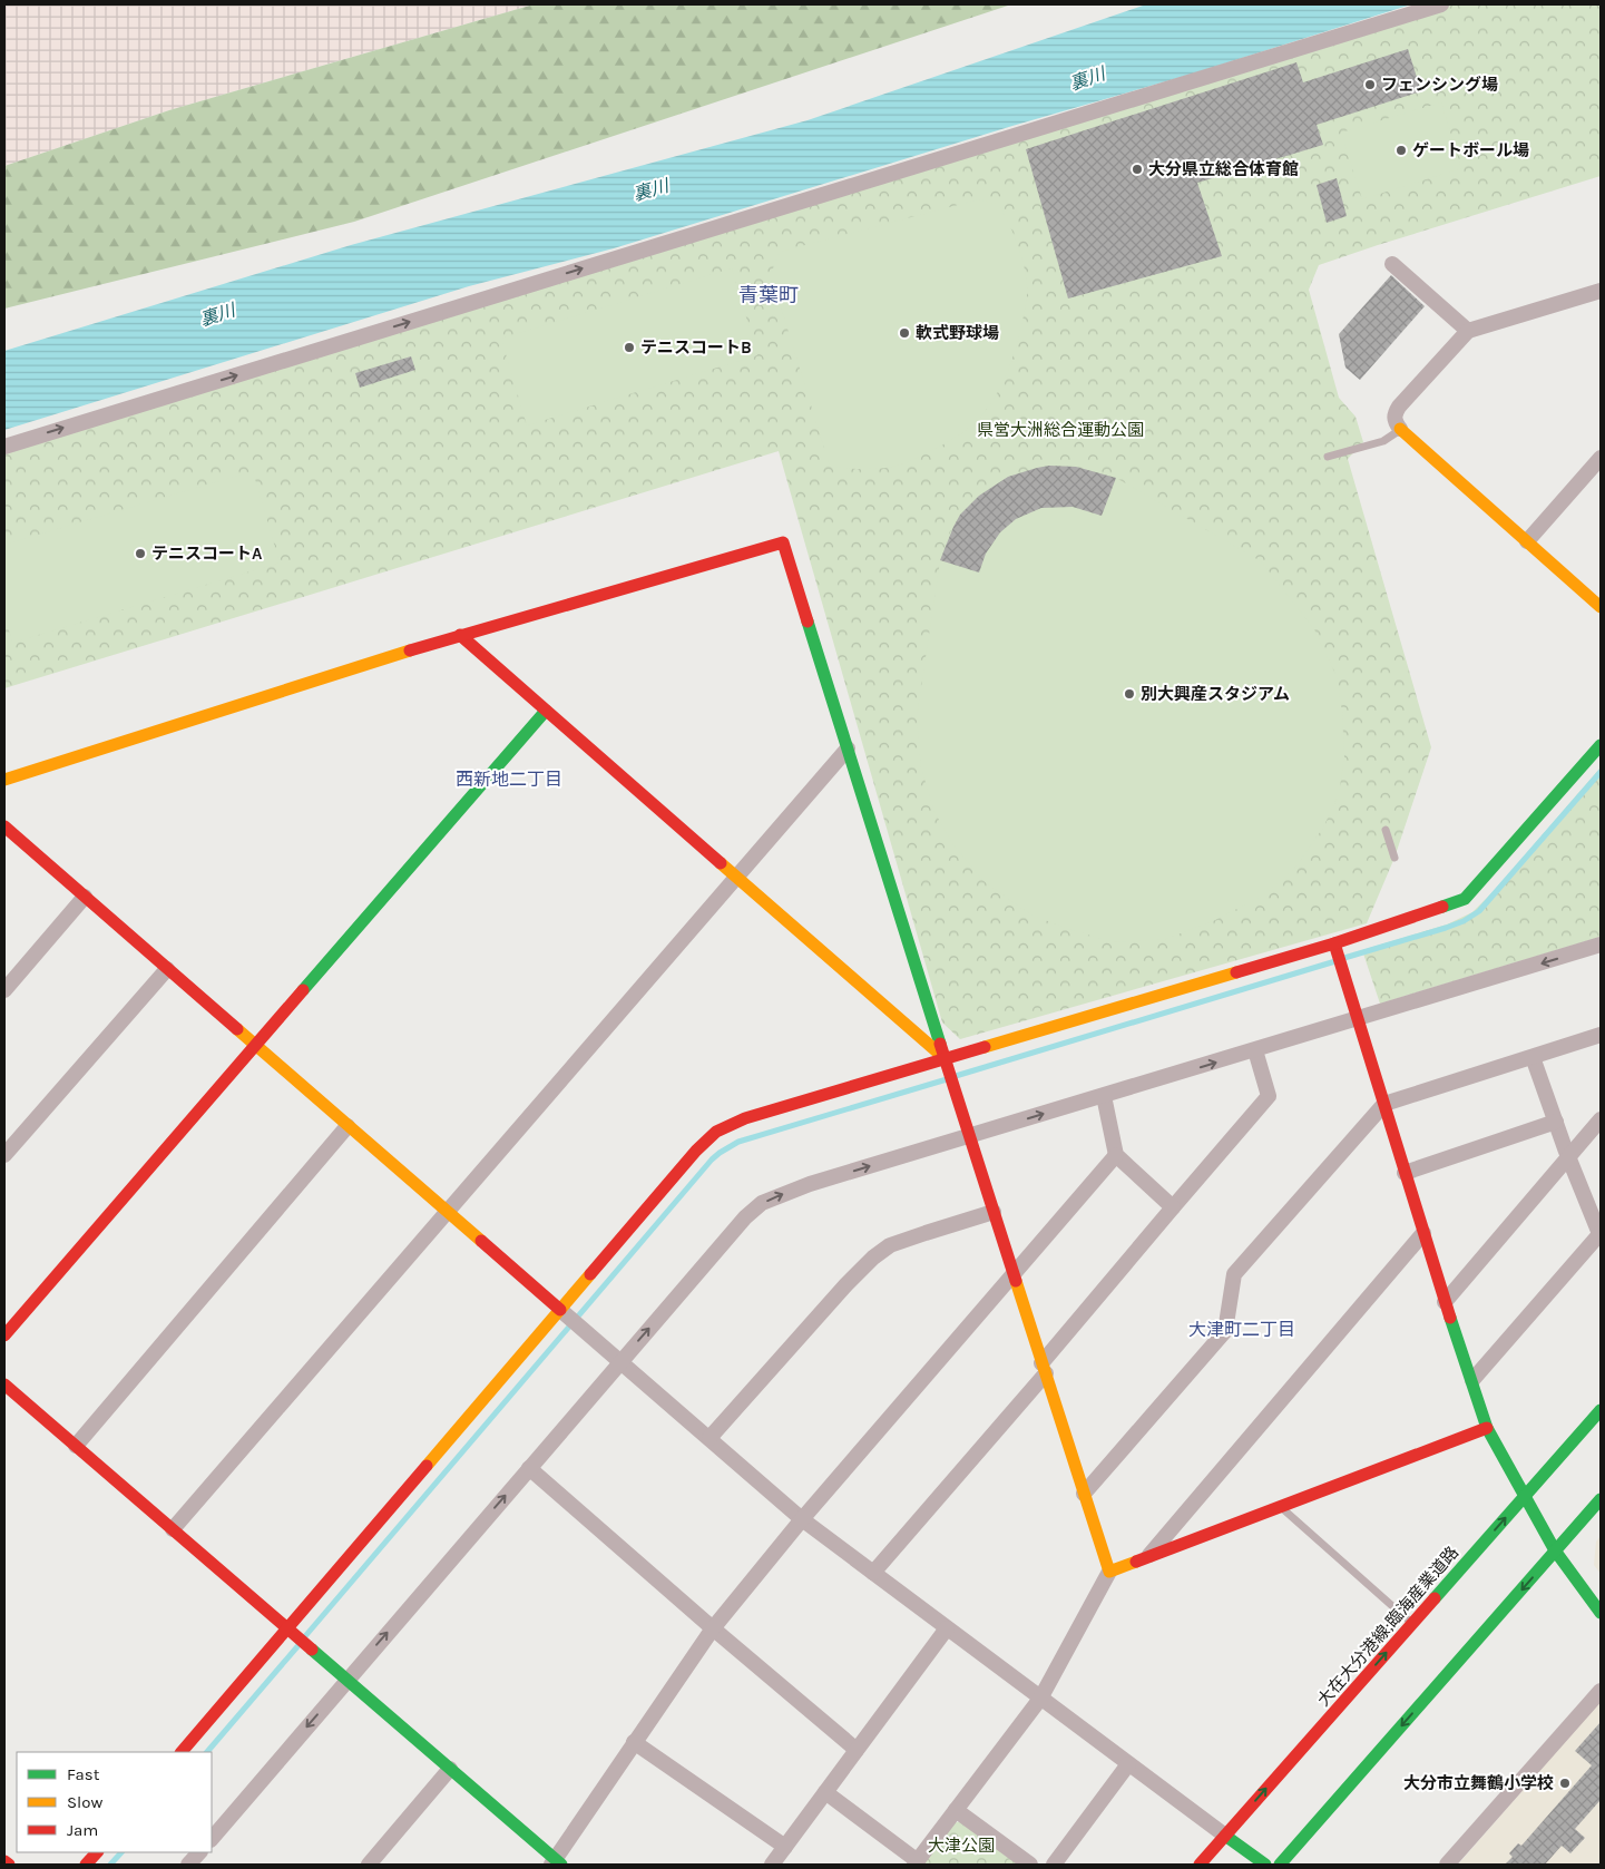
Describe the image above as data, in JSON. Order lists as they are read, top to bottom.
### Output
{
  "streets": {
    "street": ["大在大分港線;臨海産業道路"]
  },
  "districts": ["青葉町", "西新地二丁目", "大津町二丁目"],
  "water": ["裏川"],
  "parks": ["県営大洲総合運動公園", "大津公園"],
  "places": [
    "フェンシング場",
    "ゲートボール場",
    "大分県立総合体育館",
    "軟式野球場",
    "テニスコートB",
    "テニスコートA",
    "別大興産スタジアム",
    "大分市立舞鶴小学校"
  ],
  "legend": ["Fast", "Slow", "Jam"]
}
